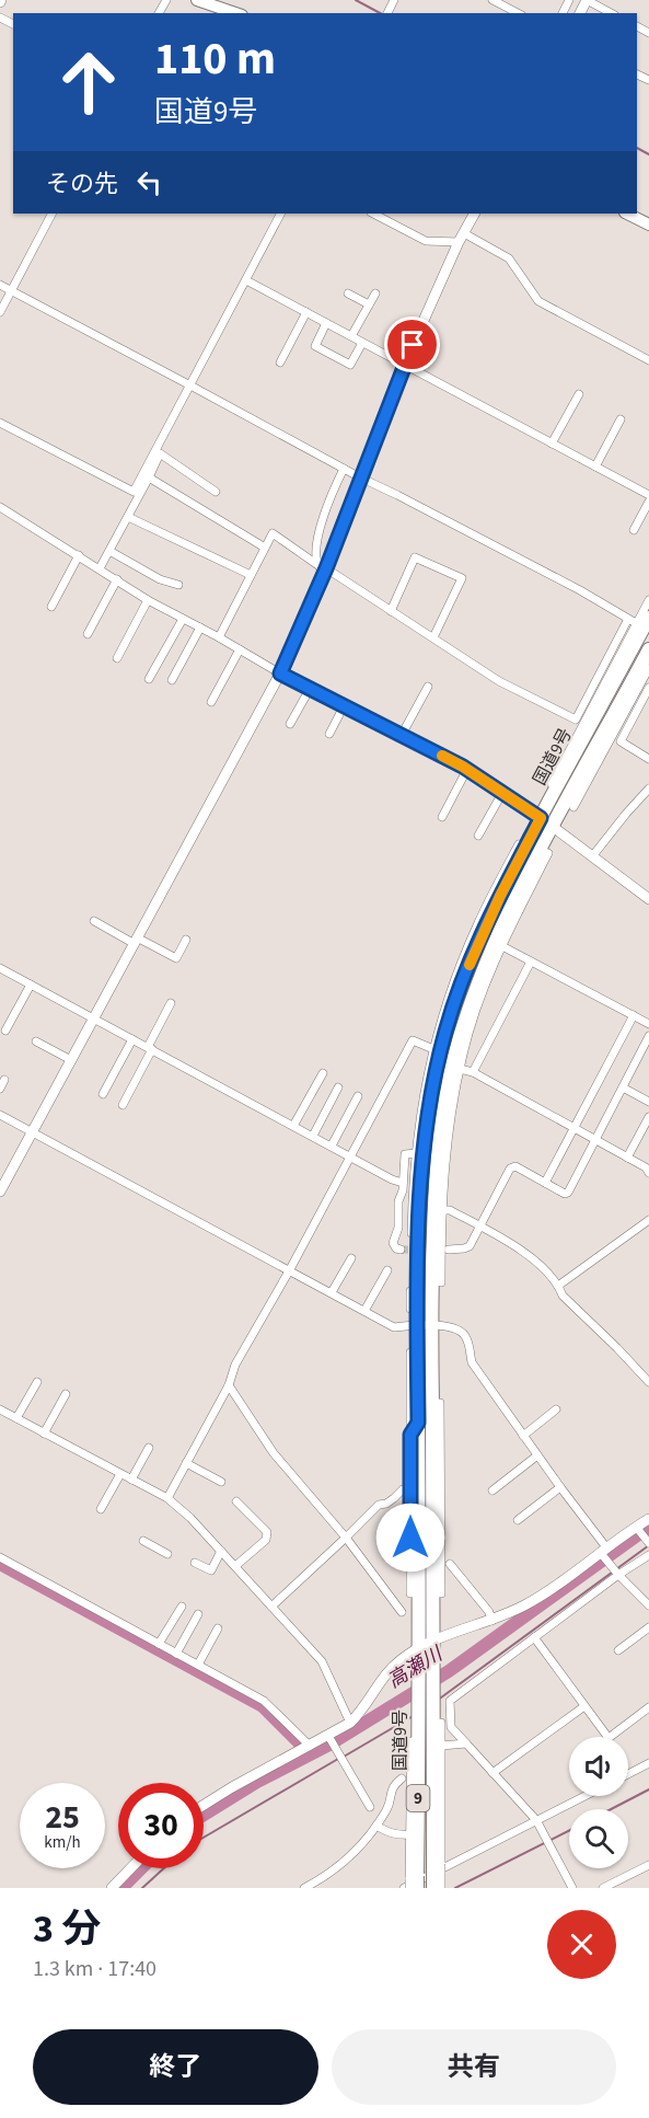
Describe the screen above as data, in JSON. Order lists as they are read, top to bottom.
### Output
{
  "streets": {
    "highway": ["国道9号", "9"]
  },
  "water": ["高瀬川"],
  "page": {
    "turn": ["110 m", "国道9号"],
    "then": "その先",
    "speed": "25 km/h",
    "limit": "30",
    "heading": ["3 分", "1.3 km · 17:40"],
    "buttons": ["終了", "共有"]
  }
}
